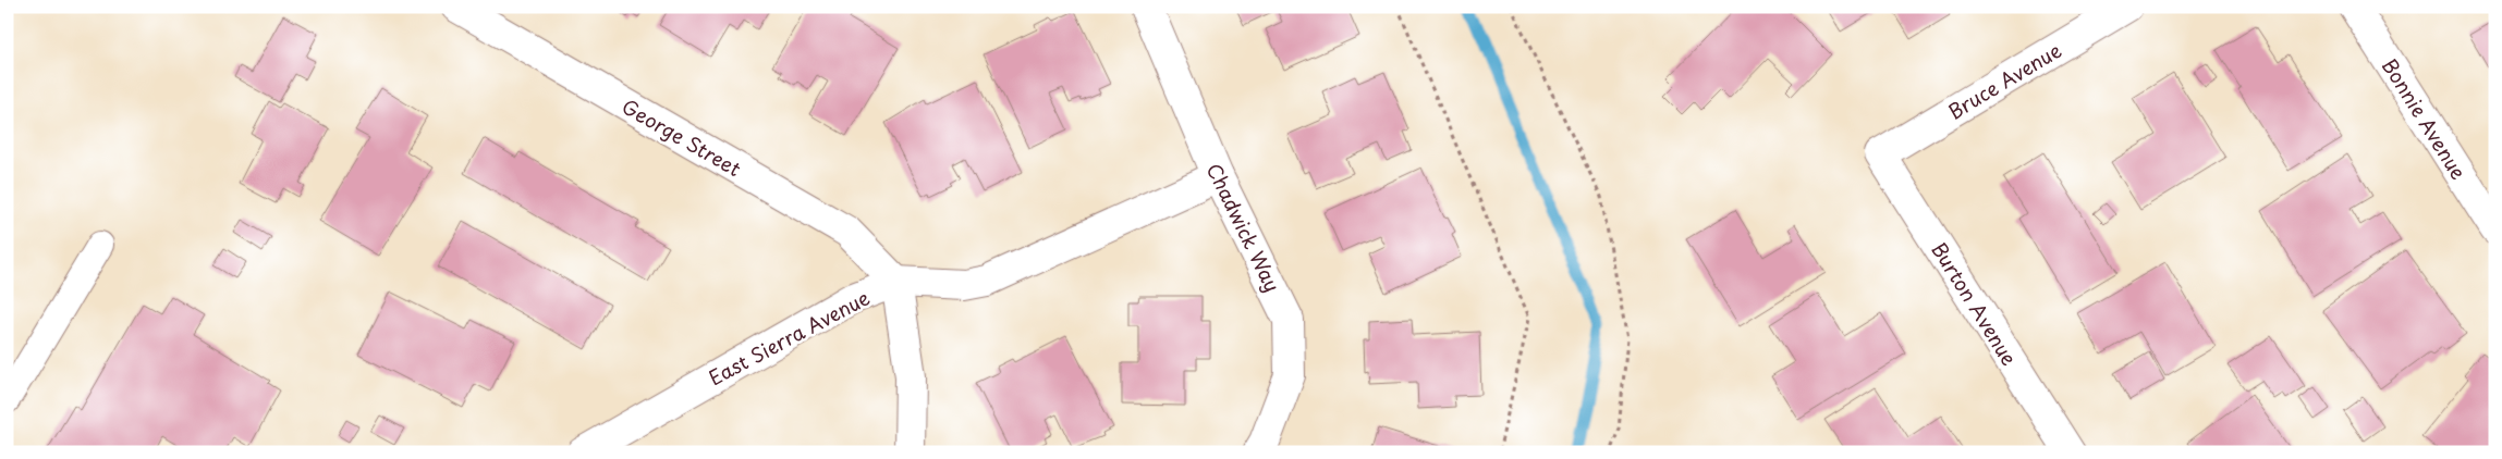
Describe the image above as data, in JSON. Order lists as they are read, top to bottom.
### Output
{
  "streets": {
    "street": [
      "Bruce Avenue",
      "Bonnie Avenue",
      "George Street",
      "Chadwick Way",
      "Burton Avenue",
      "East Sierra Avenue"
    ]
  },
  "crossings": [
    ["Bruce Avenue", "Burton Avenue"],
    ["George Street", "East Sierra Avenue"],
    ["Chadwick Way", "East Sierra Avenue"]
  ]
}
